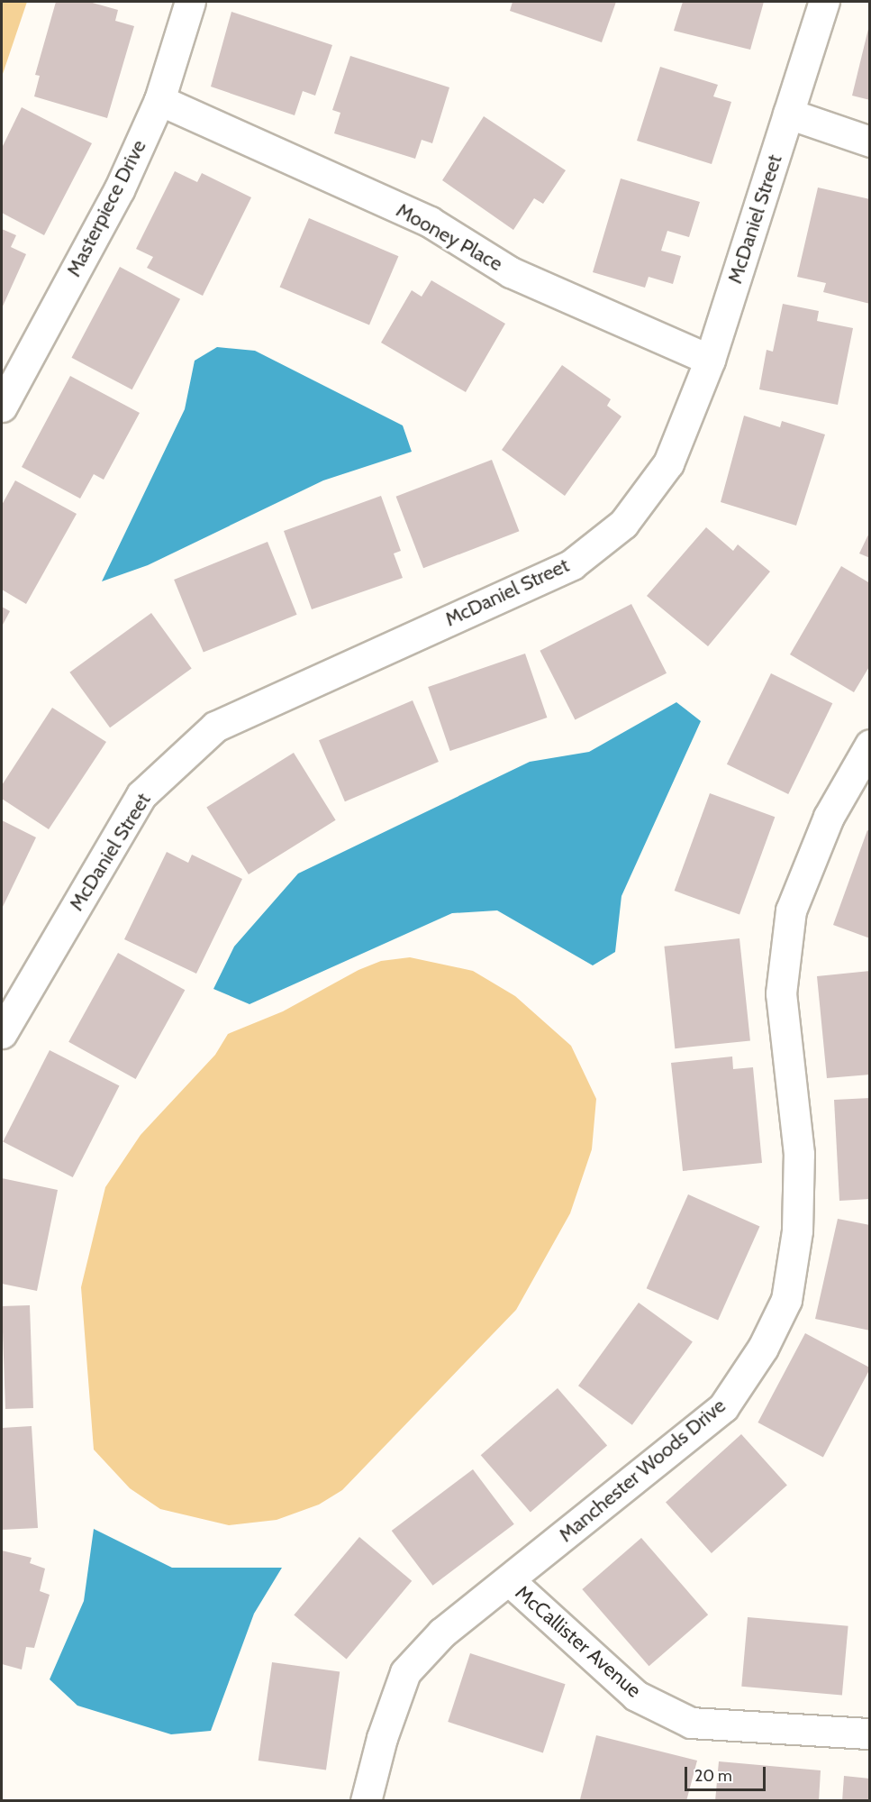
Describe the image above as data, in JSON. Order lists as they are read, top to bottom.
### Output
{
  "streets": {
    "street": [
      "Masterpiece Drive",
      "McDaniel Street",
      "Mooney Place",
      "Manchester Woods Drive",
      "McCallister Avenue"
    ]
  },
  "crossings": [
    ["Masterpiece Drive", "Mooney Place"],
    ["McDaniel Street", "Mooney Place"],
    ["Manchester Woods Drive", "McCallister Avenue"]
  ],
  "scale_bar": "20 m"
}
